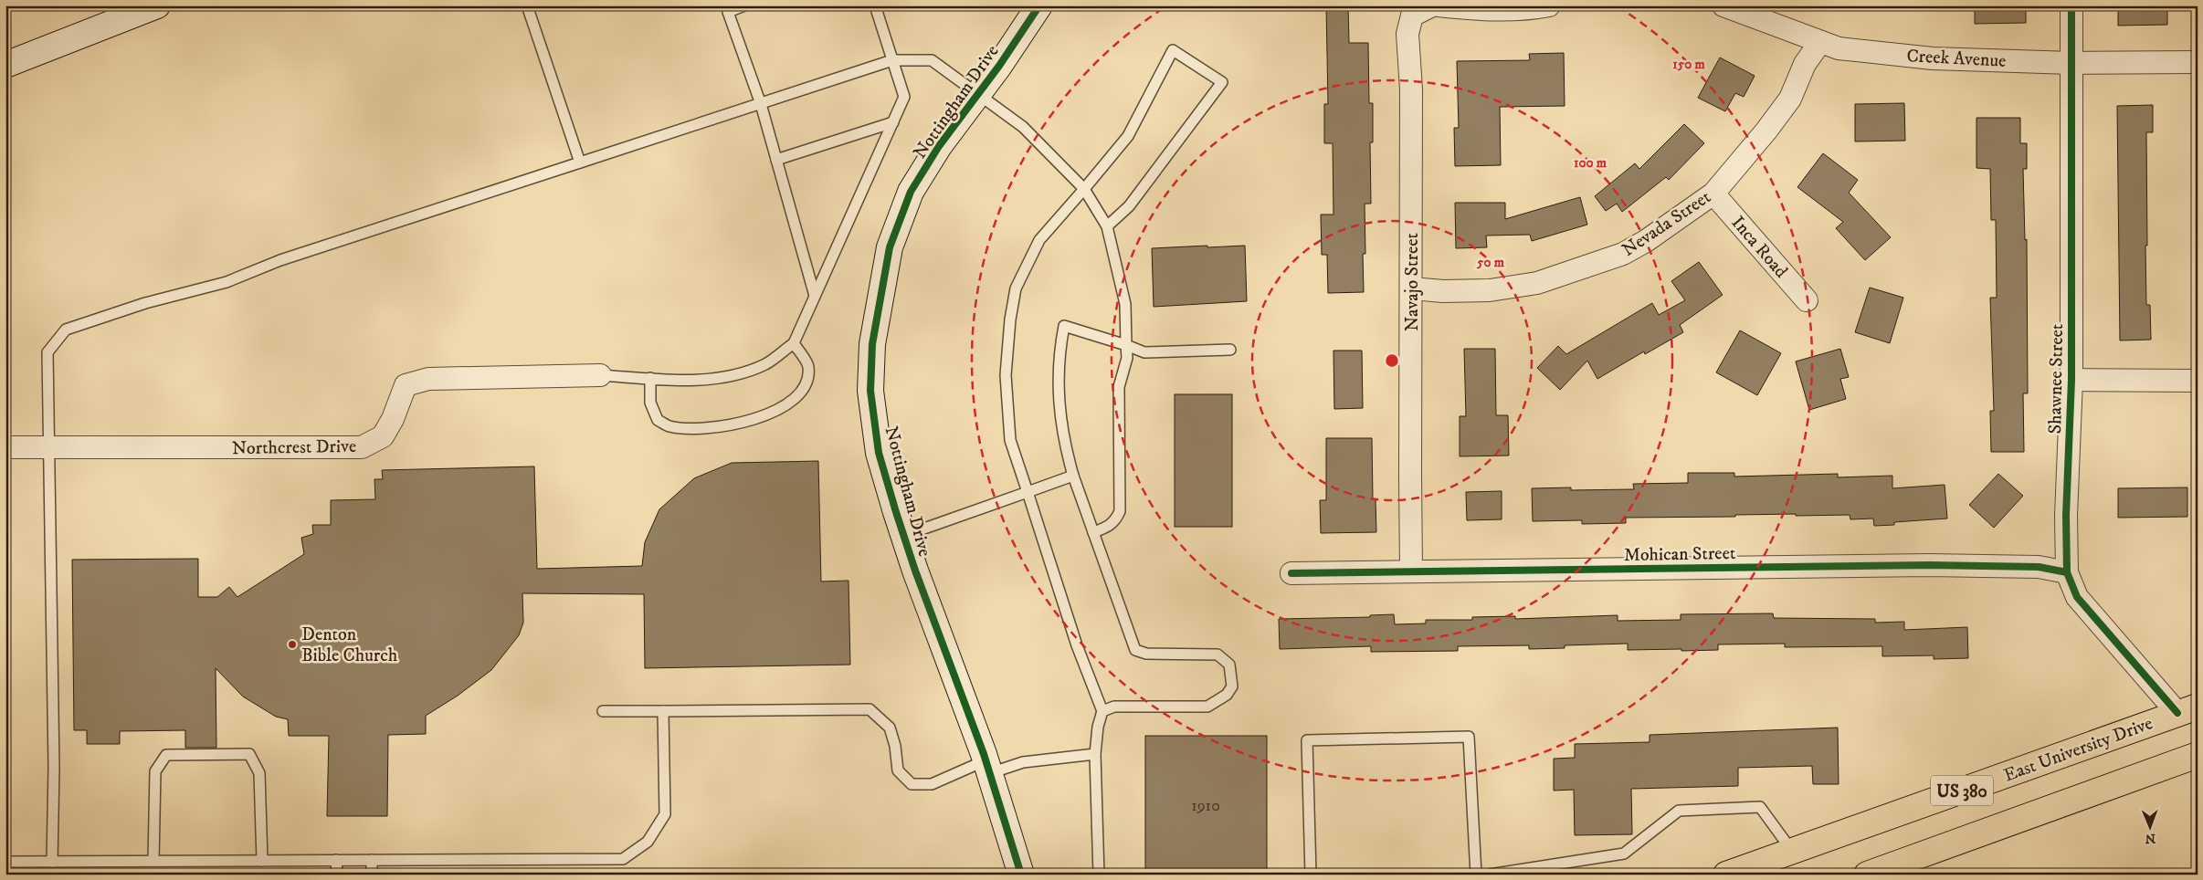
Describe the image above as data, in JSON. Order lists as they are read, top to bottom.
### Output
{
  "streets": {
    "main road": ["East University Drive", "US 380"],
    "street": [
      "Creek Avenue",
      "Nottingham Drive",
      "Nevada Street",
      "Inca Road",
      "Navajo Street",
      "Shawnee Street",
      "Northcrest Drive",
      "Mohican Street"
    ]
  },
  "crossings": [
    ["Creek Avenue", "Nevada Street"],
    ["Creek Avenue", "Shawnee Street"],
    ["Nevada Street", "Inca Road"],
    ["Nevada Street", "Navajo Street"],
    ["Navajo Street", "Mohican Street"],
    ["Shawnee Street", "Mohican Street"],
    ["Shawnee Street", "East University Drive"]
  ],
  "places": ["Denton Bible Church"],
  "house_numbers": ["1910"],
  "north": "bottom",
  "rings": ["150 m", "100 m", "50 m"]
}
